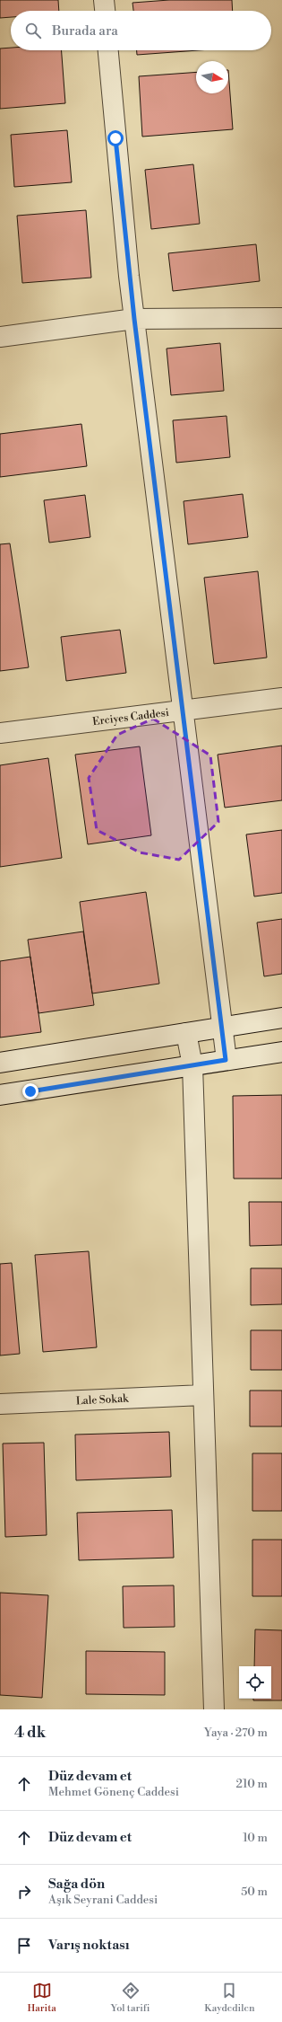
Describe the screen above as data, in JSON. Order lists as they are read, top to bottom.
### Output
{
  "streets": {
    "street": ["Erciyes Caddesi", "Lale Sokak"]
  },
  "north": "right",
  "page": {
    "search": "Burada ara",
    "heading": ["4 dk", "Yaya · 270 m"],
    "list": [
      ["Düz devam et", "Mehmet Gönenç Caddesi", "210 m"],
      ["Düz devam et", "10 m"],
      ["Sağa dön", "Aşık Seyrani Caddesi", "50 m"],
      "Varış noktası"
    ],
    "nav": ["Harita", "Yol tarifi", "Kaydedilen"]
  }
}
